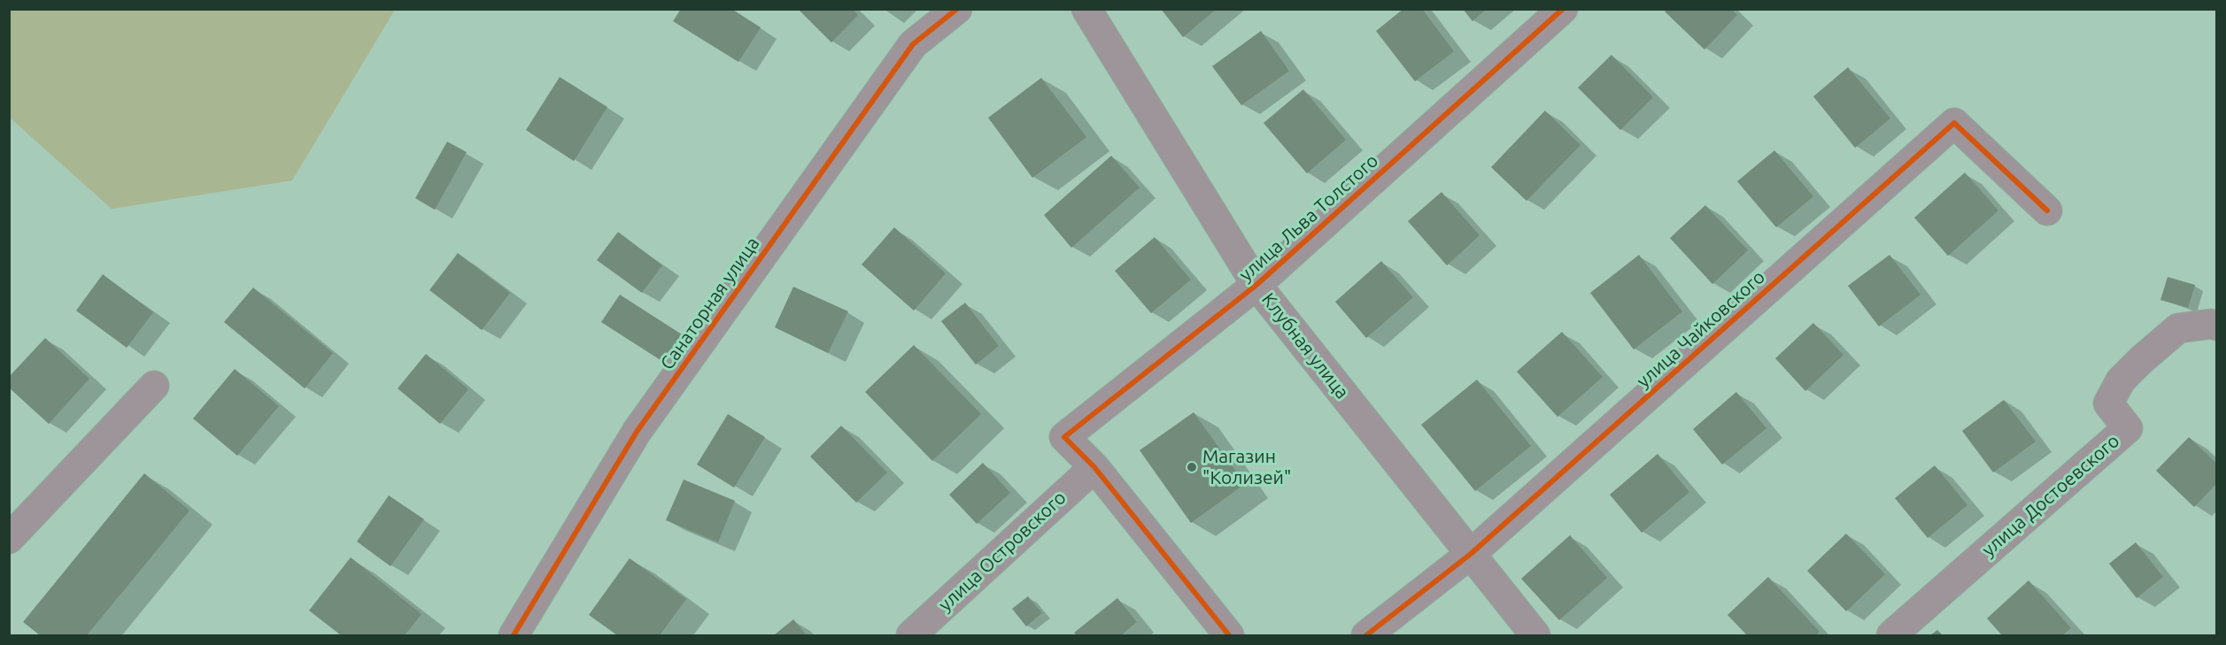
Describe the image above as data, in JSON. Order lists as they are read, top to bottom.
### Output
{
  "streets": {
    "street": [
      "улица Льва Толстого",
      "Санаторная улица",
      "улица Чайковского",
      "Клубная улица",
      "улица Достоевского",
      "улица Островского"
    ]
  },
  "crossings": [
    ["улица Льва Толстого", "Клубная улица"],
    ["улица Льва Толстого", "улица Островского"],
    ["улица Чайковского", "Клубная улица"]
  ],
  "places": ["Магазин \"Колизей\""]
}
